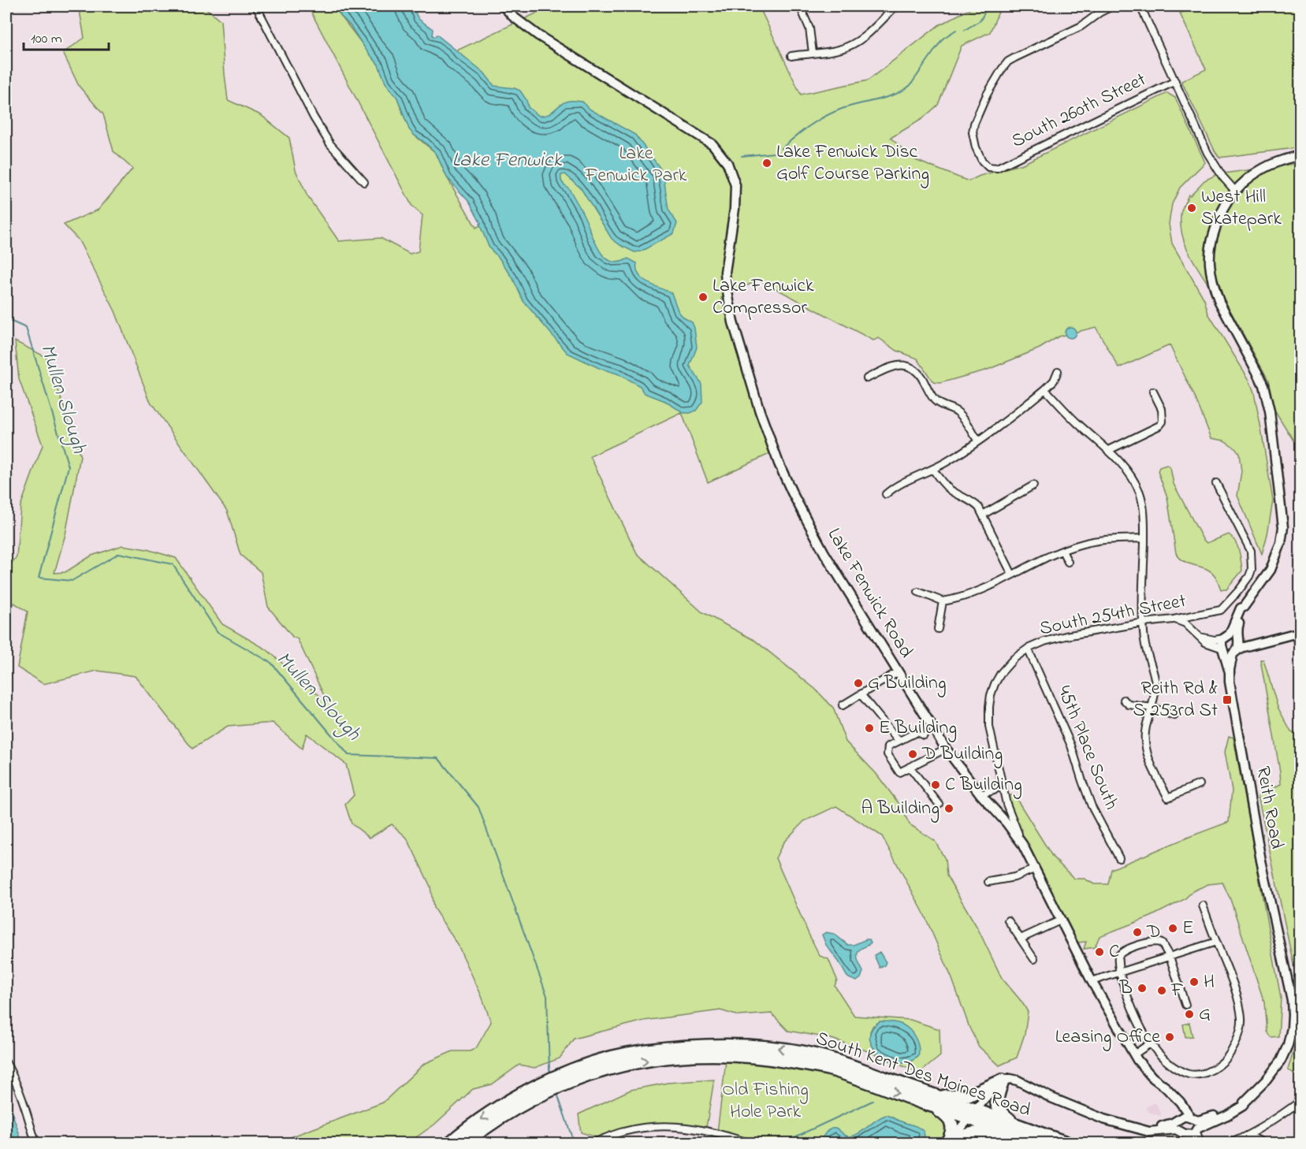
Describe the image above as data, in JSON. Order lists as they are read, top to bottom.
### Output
{
  "streets": {
    "highway": ["South Kent Des Moines Road"],
    "main road": ["Lake Fenwick Road", "Reith Road"],
    "street": ["South 260th Street", "South 254th Street", "45th Place South"]
  },
  "crossings": [
    ["Lake Fenwick Road", "South 254th Street"],
    ["Lake Fenwick Road", "Reith Road"],
    ["South 254th Street", "45th Place South"]
  ],
  "water": ["Lake Fenwick", "Mullen Slough"],
  "parks": ["Lake Fenwick Park", "Old Fishing Hole Park"],
  "places": {
    "other": [
      "Lake Fenwick Disc Golf Course Parking",
      "West Hill Skatepark",
      "Lake Fenwick Compressor",
      "G Building",
      "E Building",
      "D Building",
      "C Building",
      "A Building",
      "E",
      "D",
      "C",
      "H",
      "B",
      "F",
      "G",
      "Leasing Office"
    ],
    "transit": ["Reith Rd & S 253rd St"]
  },
  "scale_bar": "100 m"
}
